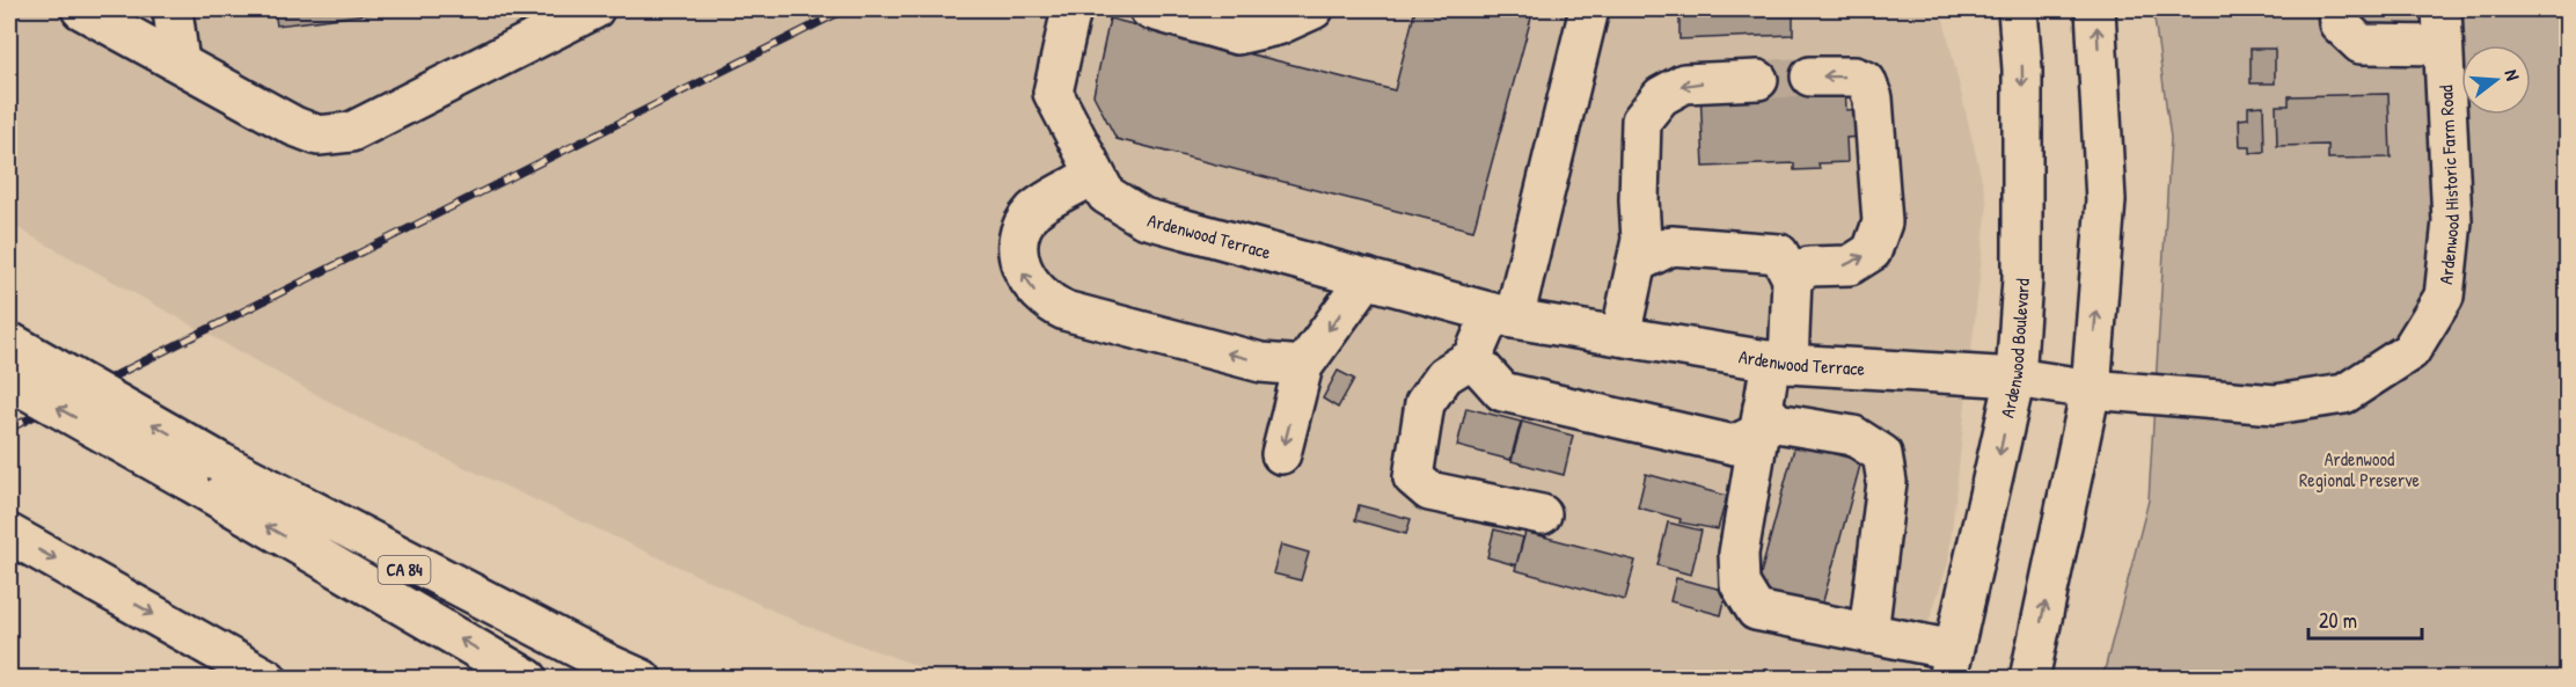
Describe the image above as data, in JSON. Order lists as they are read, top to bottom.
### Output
{
  "streets": {
    "main road": [
      "Ardenwood Historic Farm Road",
      "Ardenwood Terrace",
      "Ardenwood Boulevard",
      "CA 84"
    ]
  },
  "crossings": [
    ["Ardenwood Historic Farm Road", "Ardenwood Terrace"],
    ["Ardenwood Terrace", "Ardenwood Boulevard"]
  ],
  "parks": ["Ardenwood Regional Preserve"],
  "scale_bar": "20 m",
  "north": "right"
}
